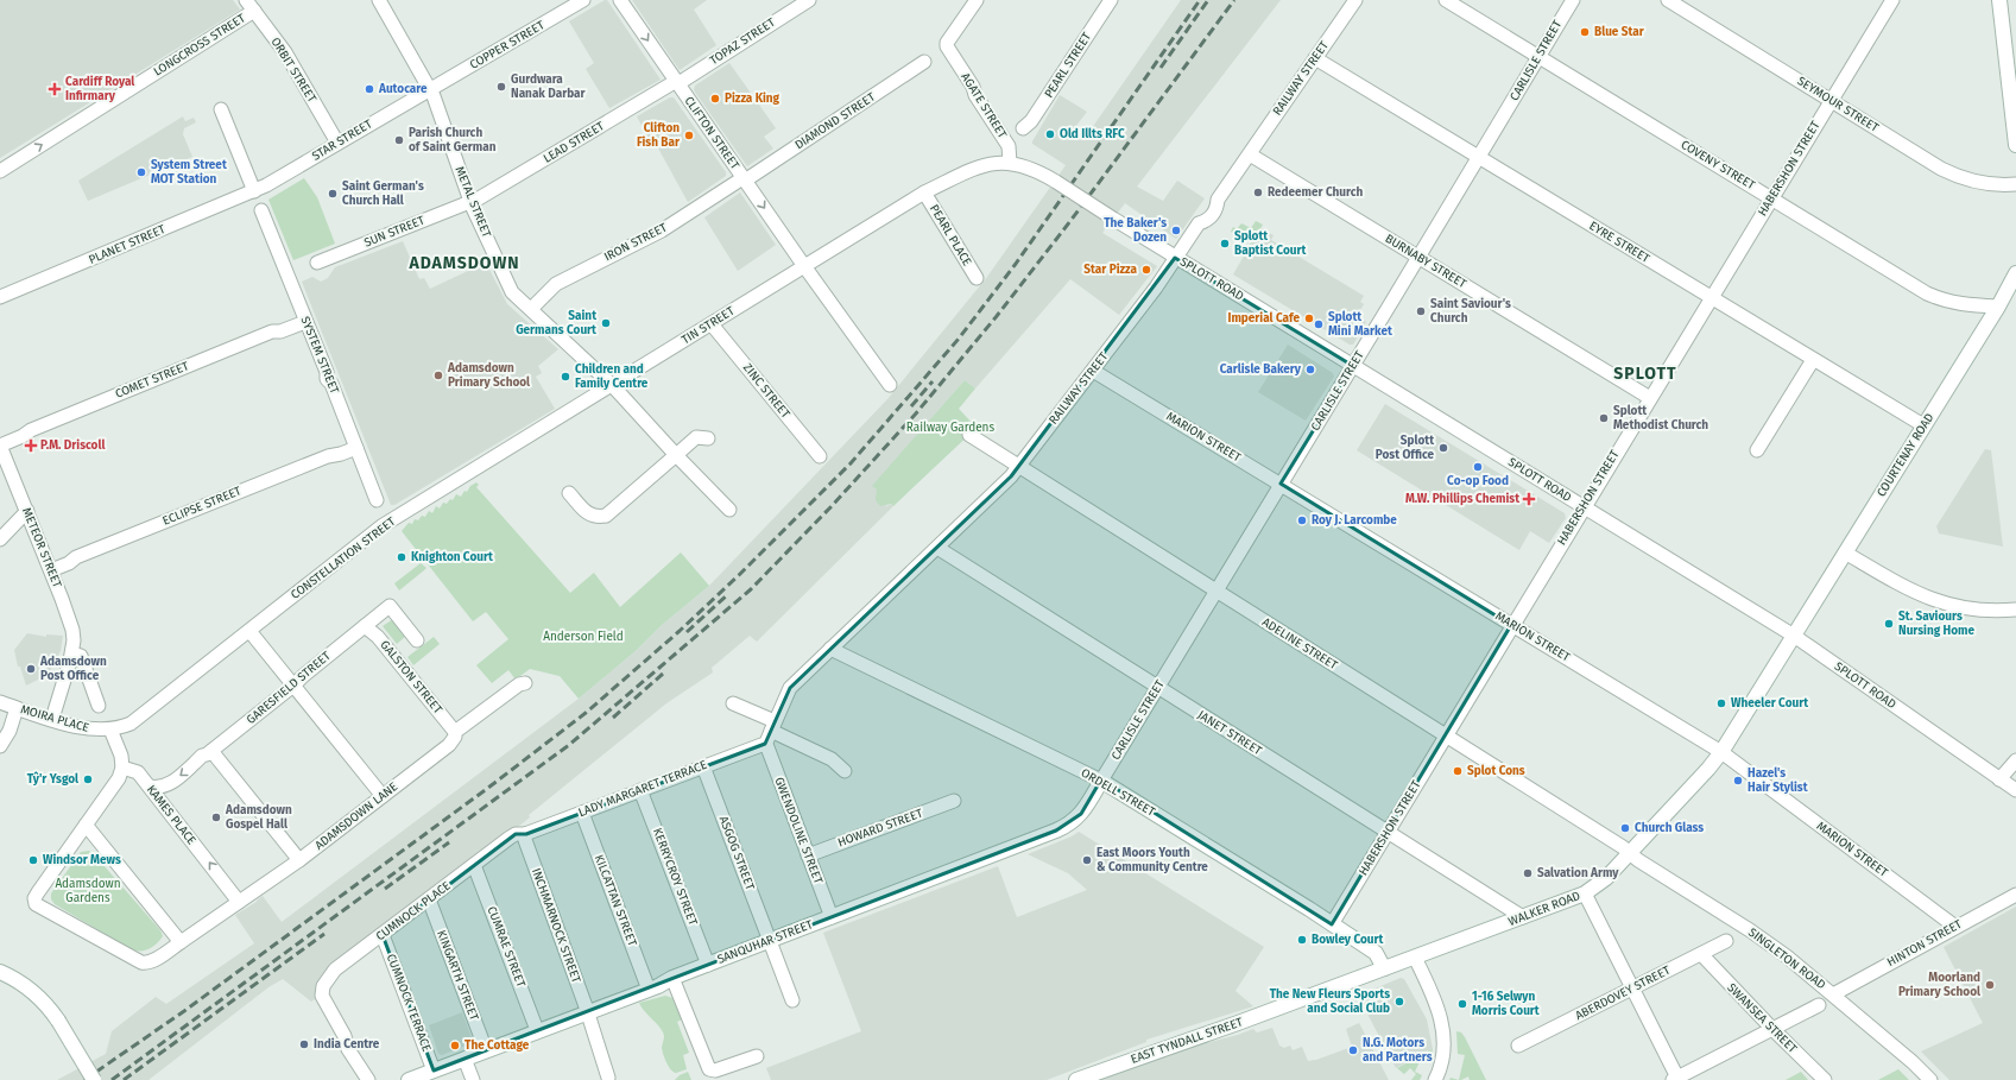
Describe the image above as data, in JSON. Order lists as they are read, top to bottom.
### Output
{
  "streets": {
    "street": [
      "TOPAZ STREET",
      "LONGCROSS STREET",
      "COPPER STREET",
      "CARLISLE STREET",
      "PEARL STREET",
      "ORBIT STREET",
      "RAILWAY STREET",
      "SEYMOUR STREET",
      "AGATE STREET",
      "DIAMOND STREET",
      "CLIFTON STREET",
      "STAR STREET",
      "LEAD STREET",
      "COVENY STREET",
      "HABERSHON STREET",
      "METAL STREET",
      "SUN STREET",
      "PEARL PLACE",
      "IRON STREET",
      "EYRE STREET",
      "PLANET STREET",
      "BURNABY STREET",
      "SPLOTT ROAD",
      "TIN STREET",
      "SYSTEM STREET",
      "COMET STREET",
      "ZINC STREET",
      "MARION STREET",
      "COURTENAY ROAD",
      "ECLIPSE STREET",
      "METEOR STREET",
      "CONSTELLATION STREET",
      "ADELINE STREET",
      "GALSTON STREET",
      "GARESFIELD STREET",
      "MOIRA PLACE",
      "JANET STREET",
      "LADY MARGARET TERRACE",
      "ORDELL STREET",
      "KAMES PLACE",
      "ADAMSDOWN LANE",
      "HOWARD STREET",
      "GWENDOLINE STREET",
      "ASGOG STREET",
      "KERRYCROY STREET",
      "KILCATTAN STREET",
      "WALKER ROAD",
      "CUMNOCK PLACE",
      "INCHMARNOCK STREET",
      "SANQUHAR STREET",
      "HINTON STREET",
      "CUMRAE STREET",
      "SINGLETON ROAD",
      "KINGARTH STREET",
      "ABERDOVEY STREET",
      "CUMNOCK TERRACE",
      "SWANSEA STREET",
      "EAST TYNDALL STREET"
    ]
  },
  "crossings": [
    ["TOPAZ STREET", "CLIFTON STREET"],
    ["TOPAZ STREET", "LEAD STREET"],
    ["LONGCROSS STREET", "ORBIT STREET"],
    ["COPPER STREET", "STAR STREET"],
    ["COPPER STREET", "METAL STREET"],
    ["CARLISLE STREET", "COVENY STREET"],
    ["CARLISLE STREET", "EYRE STREET"],
    ["CARLISLE STREET", "BURNABY STREET"],
    ["CARLISLE STREET", "SPLOTT ROAD"],
    ["CARLISLE STREET", "MARION STREET"],
    ["CARLISLE STREET", "ADELINE STREET"],
    ["CARLISLE STREET", "JANET STREET"],
    ["CARLISLE STREET", "ORDELL STREET"],
    ["CARLISLE STREET", "SANQUHAR STREET"],
    ["ORBIT STREET", "STAR STREET"],
    ["RAILWAY STREET", "EYRE STREET"],
    ["RAILWAY STREET", "BURNABY STREET"],
    ["RAILWAY STREET", "SPLOTT ROAD"],
    ["RAILWAY STREET", "MARION STREET"],
    ["RAILWAY STREET", "ADELINE STREET"],
    ["RAILWAY STREET", "JANET STREET"],
    ["RAILWAY STREET", "LADY MARGARET TERRACE"],
    ["RAILWAY STREET", "ORDELL STREET"],
    ["RAILWAY STREET", "GWENDOLINE STREET"],
    ["SEYMOUR STREET", "HABERSHON STREET"],
    ["AGATE STREET", "SPLOTT ROAD"],
    ["AGATE STREET", "TIN STREET"],
    ["DIAMOND STREET", "CLIFTON STREET"],
    ["DIAMOND STREET", "IRON STREET"],
    ["CLIFTON STREET", "LEAD STREET"],
    ["CLIFTON STREET", "IRON STREET"],
    ["CLIFTON STREET", "TIN STREET"],
    ["STAR STREET", "METAL STREET"],
    ["STAR STREET", "PLANET STREET"],
    ["LEAD STREET", "METAL STREET"],
    ["LEAD STREET", "SUN STREET"],
    ["COVENY STREET", "HABERSHON STREET"],
    ["COVENY STREET", "COURTENAY ROAD"],
    ["HABERSHON STREET", "EYRE STREET"],
    ["HABERSHON STREET", "BURNABY STREET"],
    ["HABERSHON STREET", "SPLOTT ROAD"],
    ["HABERSHON STREET", "MARION STREET"],
    ["HABERSHON STREET", "ADELINE STREET"],
    ["HABERSHON STREET", "JANET STREET"],
    ["HABERSHON STREET", "ORDELL STREET"],
    ["METAL STREET", "SUN STREET"],
    ["METAL STREET", "IRON STREET"],
    ["METAL STREET", "TIN STREET"],
    ["METAL STREET", "CONSTELLATION STREET"],
    ["PEARL PLACE", "TIN STREET"],
    ["EYRE STREET", "COURTENAY ROAD"],
    ["SPLOTT ROAD", "TIN STREET"],
    ["SPLOTT ROAD", "COURTENAY ROAD"],
    ["SPLOTT ROAD", "WALKER ROAD"],
    ["TIN STREET", "ZINC STREET"],
    ["TIN STREET", "CONSTELLATION STREET"],
    ["SYSTEM STREET", "COMET STREET"],
    ["SYSTEM STREET", "ECLIPSE STREET"],
    ["COMET STREET", "METEOR STREET"],
    ["MARION STREET", "WALKER ROAD"],
    ["MARION STREET", "HINTON STREET"],
    ["COURTENAY ROAD", "WALKER ROAD"],
    ["ECLIPSE STREET", "METEOR STREET"],
    ["METEOR STREET", "MOIRA PLACE"],
    ["CONSTELLATION STREET", "MOIRA PLACE"],
    ["ADELINE STREET", "WALKER ROAD"],
    ["ADELINE STREET", "SINGLETON ROAD"],
    ["GALSTON STREET", "GARESFIELD STREET"],
    ["GALSTON STREET", "ADAMSDOWN LANE"],
    ["GARESFIELD STREET", "KAMES PLACE"],
    ["JANET STREET", "WALKER ROAD"],
    ["LADY MARGARET TERRACE", "GWENDOLINE STREET"],
    ["LADY MARGARET TERRACE", "ASGOG STREET"],
    ["LADY MARGARET TERRACE", "KERRYCROY STREET"],
    ["LADY MARGARET TERRACE", "KILCATTAN STREET"],
    ["LADY MARGARET TERRACE", "CUMNOCK PLACE"],
    ["LADY MARGARET TERRACE", "INCHMARNOCK STREET"],
    ["ORDELL STREET", "WALKER ROAD"],
    ["ORDELL STREET", "SANQUHAR STREET"],
    ["KAMES PLACE", "ADAMSDOWN LANE"],
    ["HOWARD STREET", "GWENDOLINE STREET"],
    ["GWENDOLINE STREET", "SANQUHAR STREET"],
    ["ASGOG STREET", "SANQUHAR STREET"],
    ["KERRYCROY STREET", "SANQUHAR STREET"],
    ["KILCATTAN STREET", "SANQUHAR STREET"],
    ["WALKER ROAD", "SINGLETON ROAD"],
    ["WALKER ROAD", "EAST TYNDALL STREET"],
    ["CUMNOCK PLACE", "CUMRAE STREET"],
    ["CUMNOCK PLACE", "KINGARTH STREET"],
    ["CUMNOCK PLACE", "CUMNOCK TERRACE"],
    ["INCHMARNOCK STREET", "SANQUHAR STREET"],
    ["SANQUHAR STREET", "CUMRAE STREET"],
    ["SANQUHAR STREET", "KINGARTH STREET"],
    ["SANQUHAR STREET", "CUMNOCK TERRACE"],
    ["HINTON STREET", "SINGLETON ROAD"],
    ["ABERDOVEY STREET", "SWANSEA STREET"]
  ],
  "one_way": ["LONGCROSS STREET", "CLIFTON STREET"],
  "districts": ["ADAMSDOWN", "SPLOTT"],
  "parks": ["Railway Gardens", "Anderson Field", "Adamsdown Gardens"],
  "places": {
    "other": [
      "Blue Star",
      "Gurdwara Nanak Darbar",
      "Autocare",
      "Pizza King",
      "Old Illts RFC",
      "Clifton Fish Bar",
      "Parish Church of Saint German",
      "System Street MOT Station",
      "Redeemer Church",
      "Saint German's Church Hall",
      "The Baker's Dozen",
      "Splott Baptist Court",
      "Star Pizza",
      "Saint Saviour's Church",
      "Imperial Cafe",
      "Saint Germans Court",
      "Splott Mini Market",
      "Carlisle Bakery",
      "Adamsdown Primary School",
      "Children and Family Centre",
      "Splott Methodist Church",
      "Splott Post Office",
      "Co-op Food",
      "Roy J. Larcombe",
      "Knighton Court",
      "St. Saviours Nursing Home",
      "Adamsdown Post Office",
      "Wheeler Court",
      "Splot Cons",
      "Tŷ'r Ysgol",
      "Hazel's Hair Stylist",
      "Adamsdown Gospel Hall",
      "Church Glass",
      "Windsor Mews",
      "East Moors Youth & Community Centre",
      "Salvation Army",
      "Bowley Court",
      "Moorland Primary School",
      "The New Fleurs Sports and Social Club",
      "1-16 Selwyn Morris Court",
      "India Centre",
      "The Cottage",
      "N.G. Motors and Partners"
    ],
    "health": ["Cardiff Royal Infirmary", "P.M. Driscoll", "M.W. Phillips Chemist"]
  }
}
